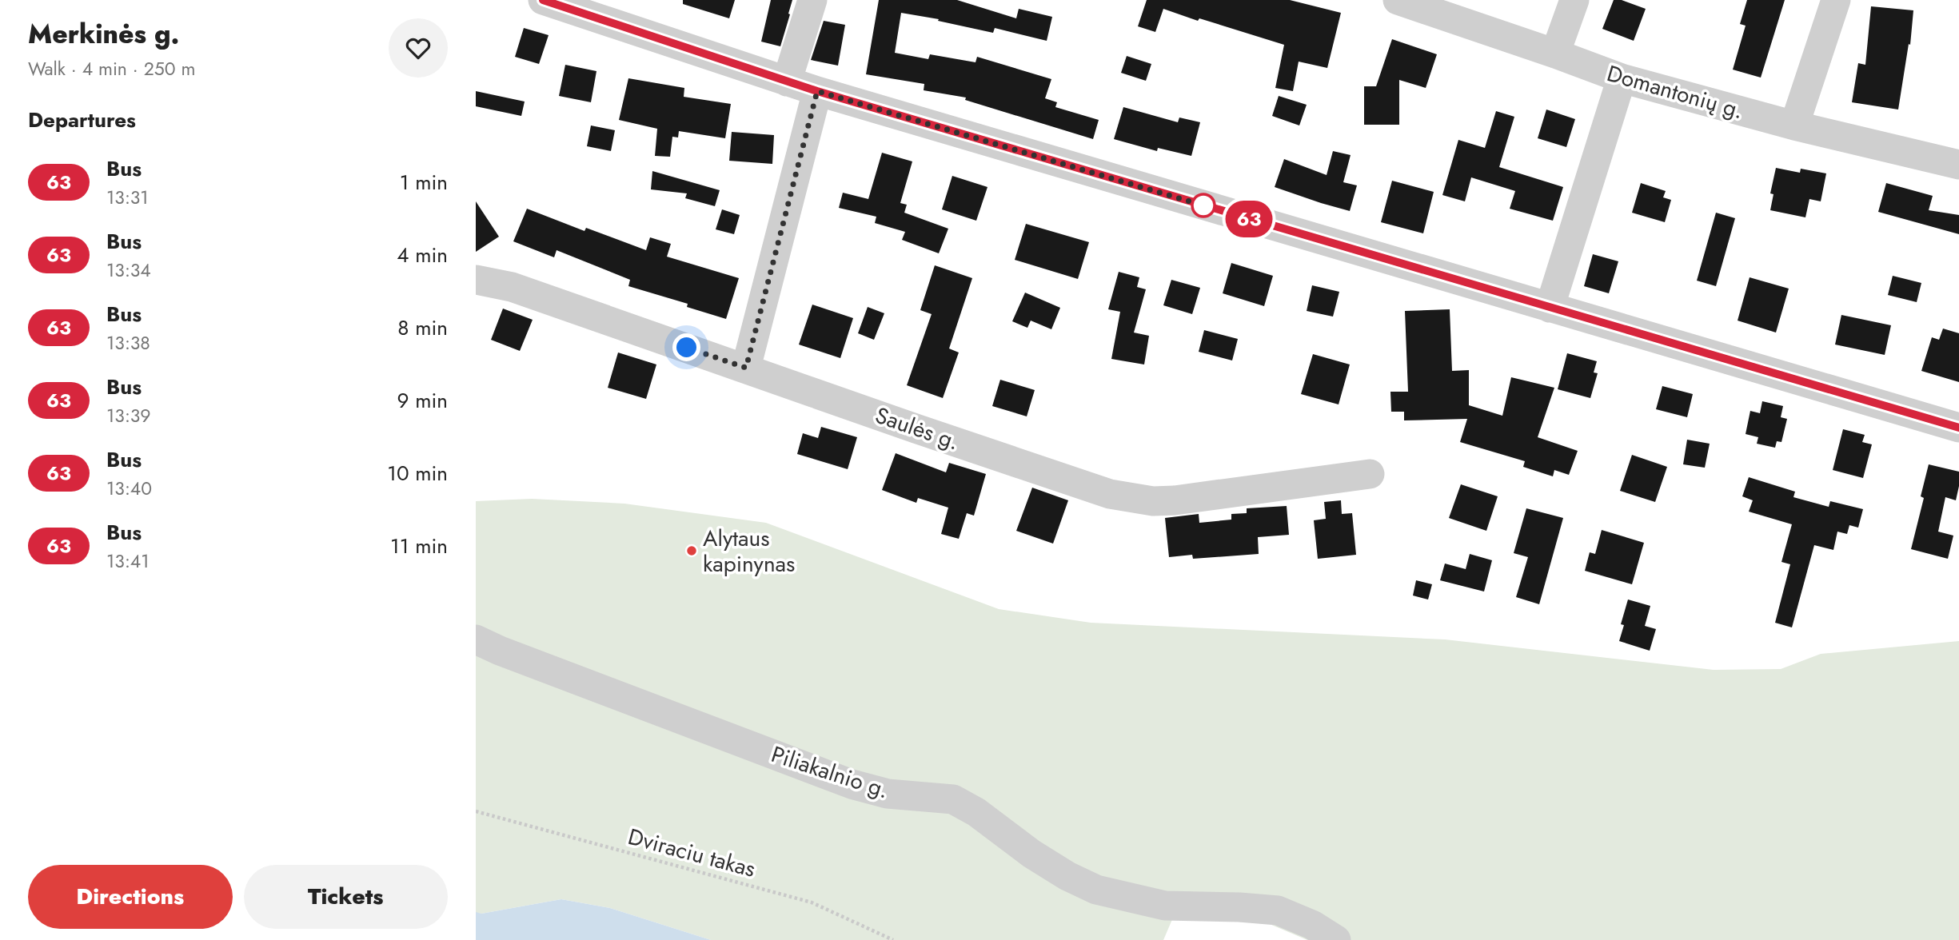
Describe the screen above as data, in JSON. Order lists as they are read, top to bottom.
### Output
{
  "streets": {
    "street": ["Domantonių g.", "Saulės g.", "Piliakalnio g."],
    "path": ["Dviraciu takas"]
  },
  "places": ["Alytaus kapinynas"],
  "lines": ["bus line 63"],
  "page": {
    "heading": [
      ["Merkinės g.", "Walk · 4 min · 250 m"],
      "Departures"
    ],
    "on_map": "63",
    "list": [
      {
        "mark": "63",
        "name": "Bus",
        "note": "13:31",
        "value": "1 min"
      },
      {
        "mark": "63",
        "name": "Bus",
        "note": "13:34",
        "value": "4 min"
      },
      {
        "mark": "63",
        "name": "Bus",
        "note": "13:38",
        "value": "8 min"
      },
      {
        "mark": "63",
        "name": "Bus",
        "note": "13:39",
        "value": "9 min"
      },
      {
        "mark": "63",
        "name": "Bus",
        "note": "13:40",
        "value": "10 min"
      },
      {
        "mark": "63",
        "name": "Bus",
        "note": "13:41",
        "value": "11 min"
      }
    ],
    "buttons": ["Directions", "Tickets"]
  }
}
